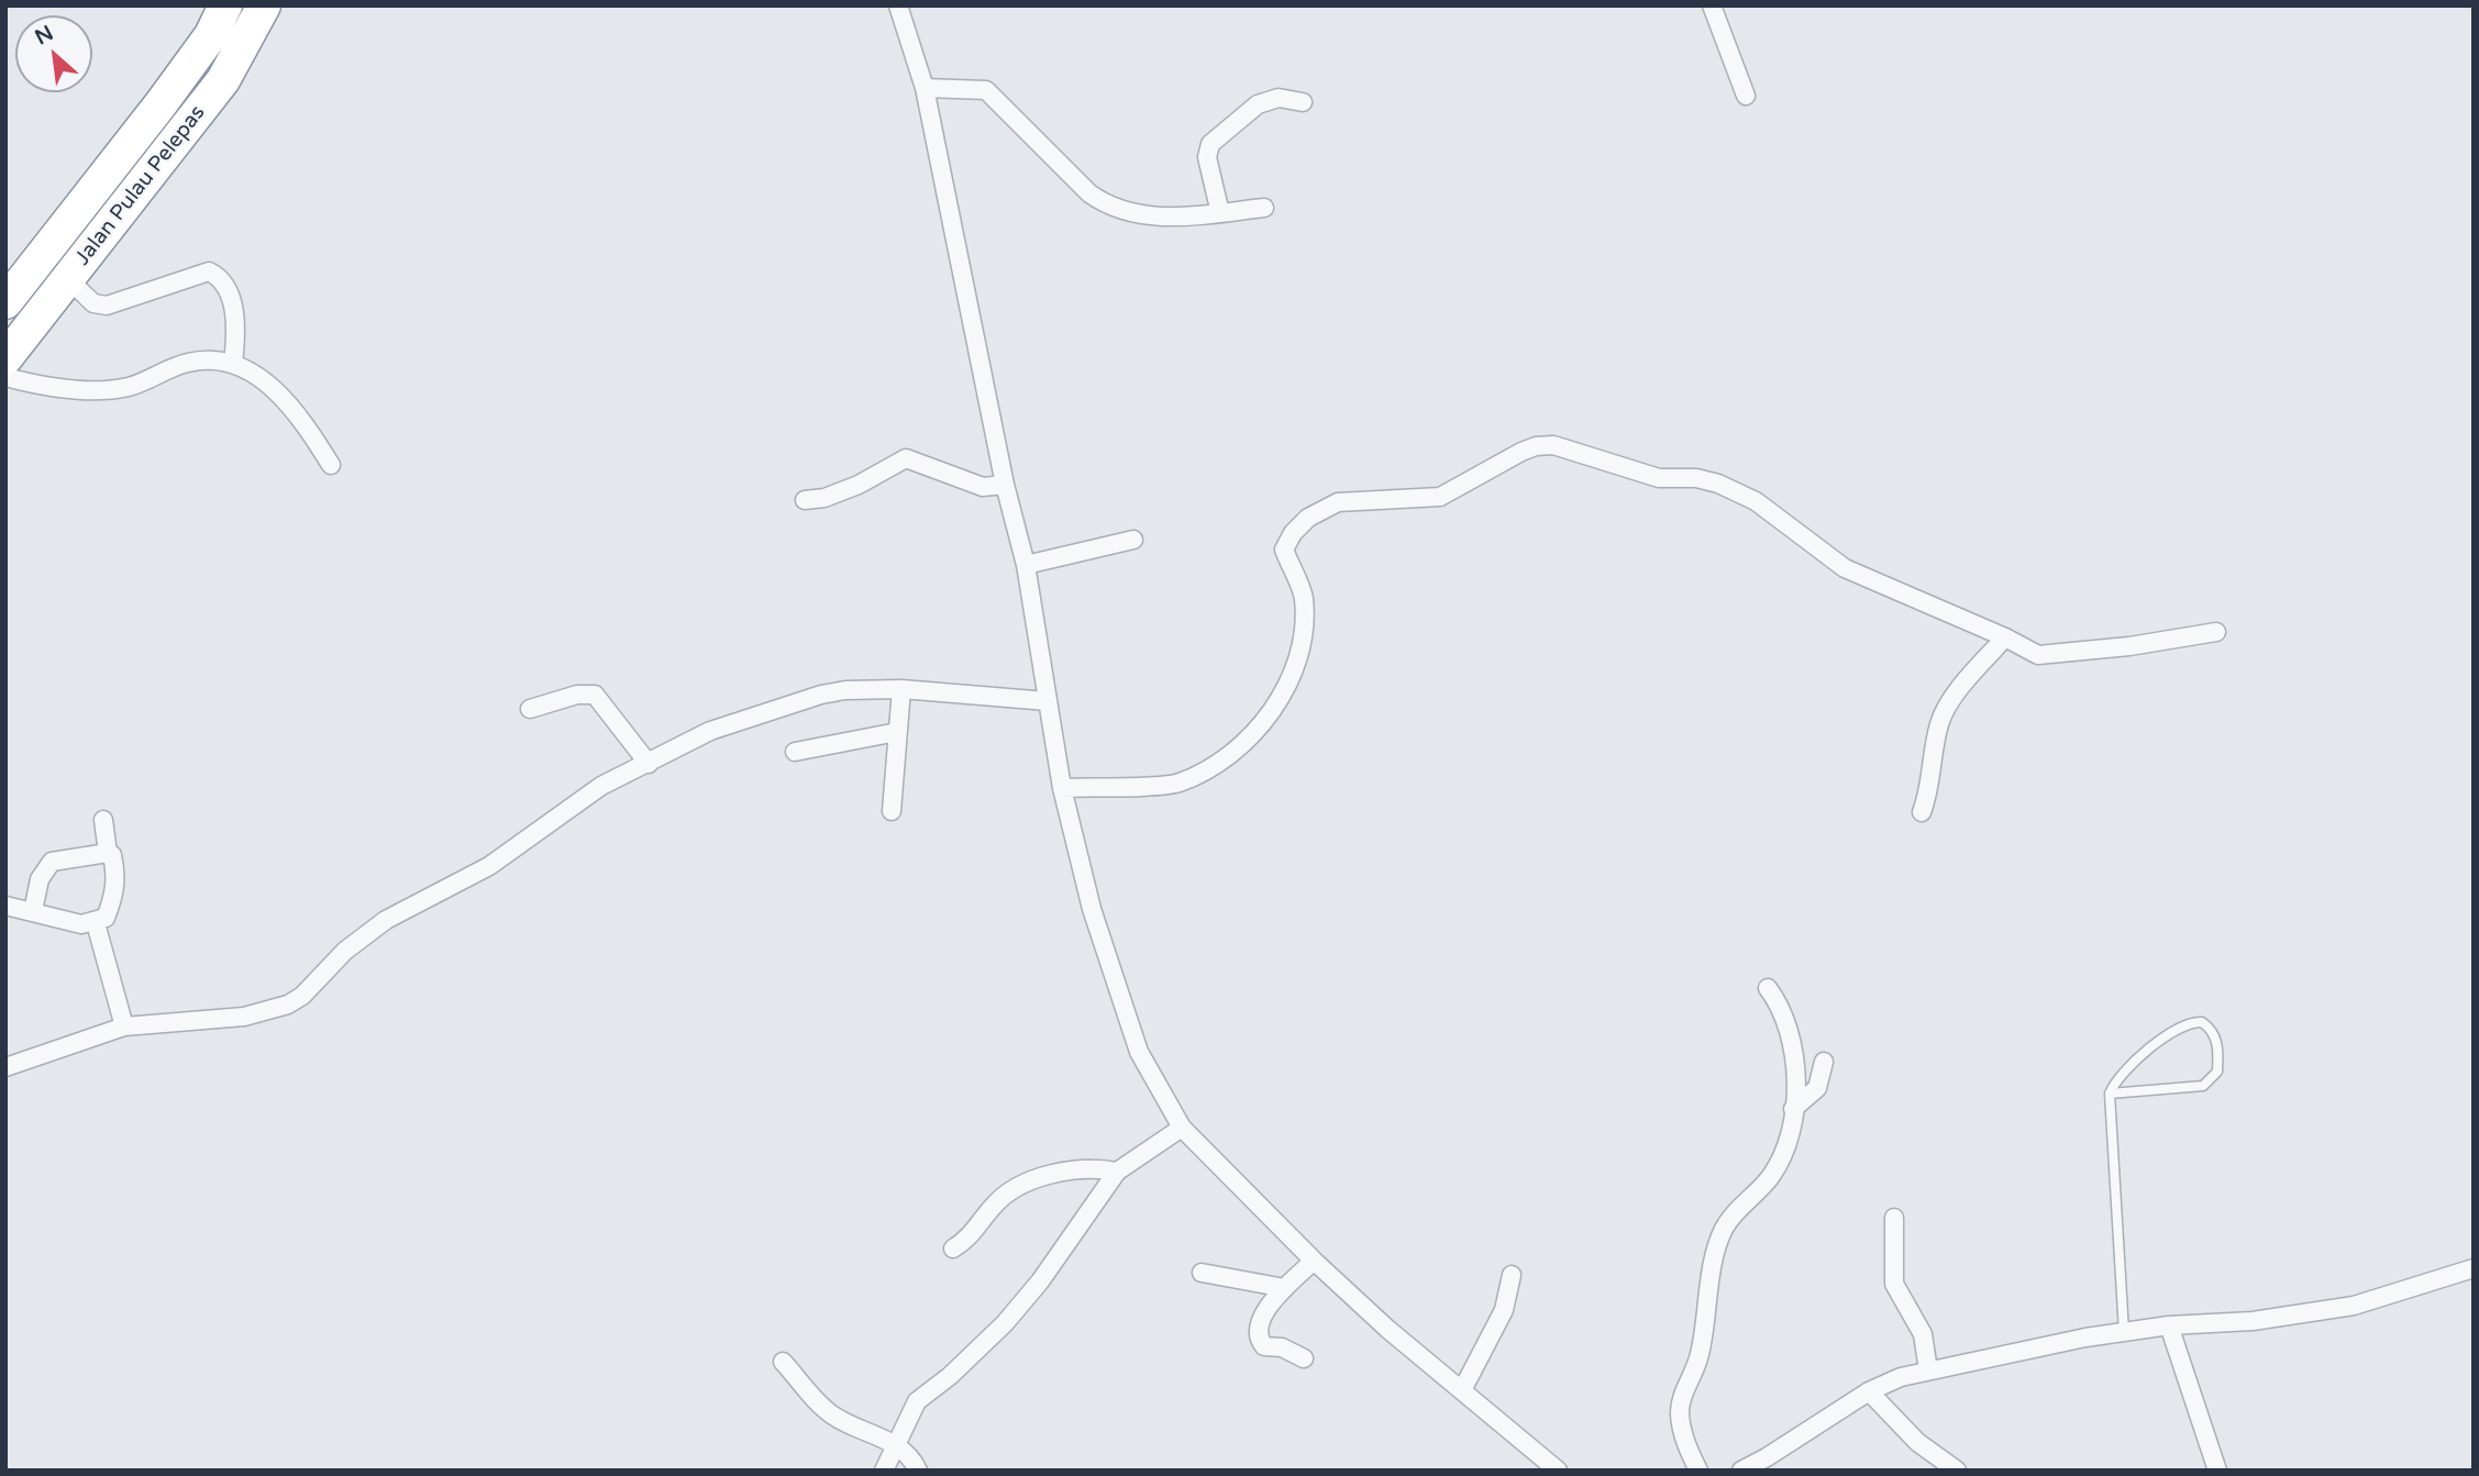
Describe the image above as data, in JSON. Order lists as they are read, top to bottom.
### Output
{
  "streets": {
    "highway": ["Jalan Pulau Pelepas"]
  },
  "north": "top left"
}
